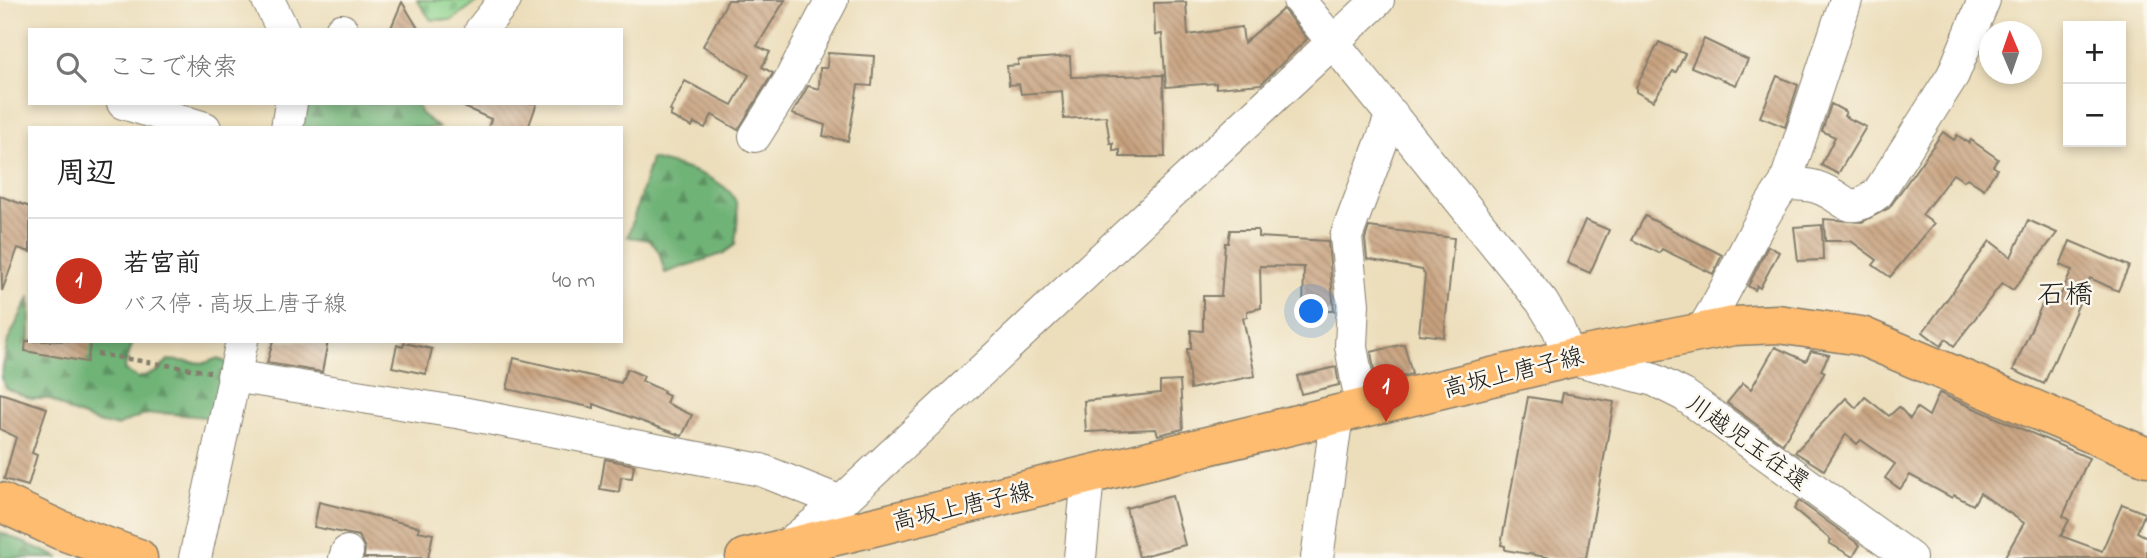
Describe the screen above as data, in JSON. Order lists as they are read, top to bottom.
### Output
{
  "streets": {
    "main road": ["高坂上唐子線"],
    "street": ["川越児玉往還"]
  },
  "crossings": [
    ["高坂上唐子線", "川越児玉往還"]
  ],
  "districts": ["石橋"],
  "north": "top",
  "page": {
    "map_buttons": ["+", "−"],
    "search": "ここで検索",
    "heading": "周辺",
    "list": [
      {
        "mark": "1",
        "name": "若宮前",
        "note": "バス停 · 高坂上唐子線",
        "value": "40 m"
      }
    ],
    "pins": "1"
  }
}
